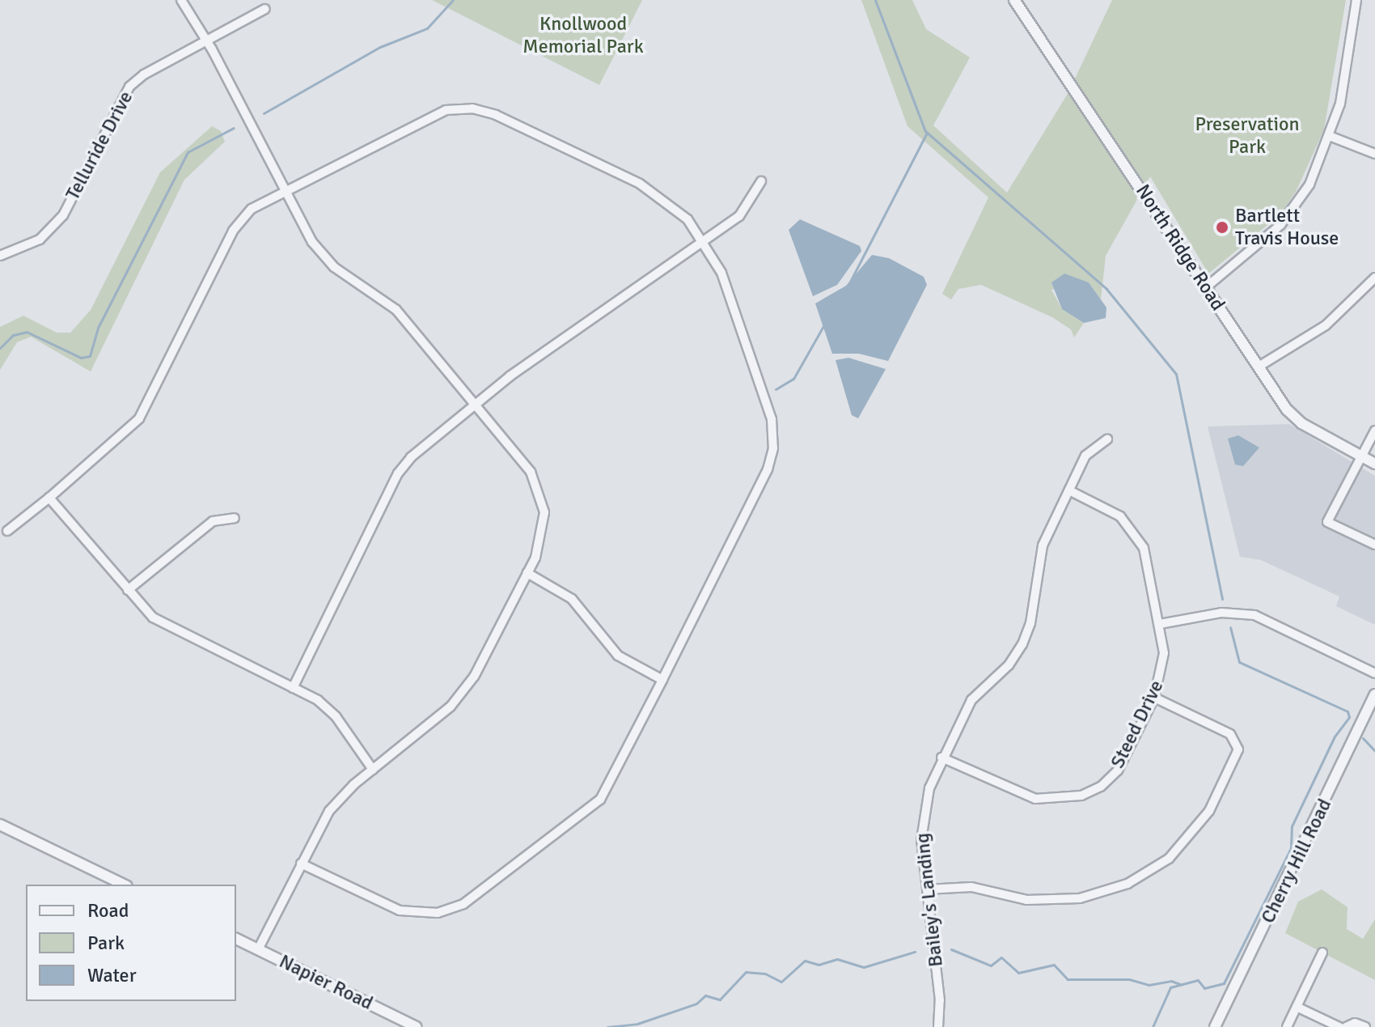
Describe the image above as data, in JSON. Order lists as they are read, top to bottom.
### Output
{
  "streets": {
    "street": [
      "Telluride Drive",
      "North Ridge Road",
      "Steed Drive",
      "Cherry Hill Road",
      "Bailey's Landing",
      "Napier Road"
    ]
  },
  "crossings": [
    ["Steed Drive", "Bailey's Landing"]
  ],
  "parks": ["Knollwood Memorial Park", "Preservation Park"],
  "places": ["Bartlett Travis House"],
  "legend": ["Road", "Park", "Water"]
}
